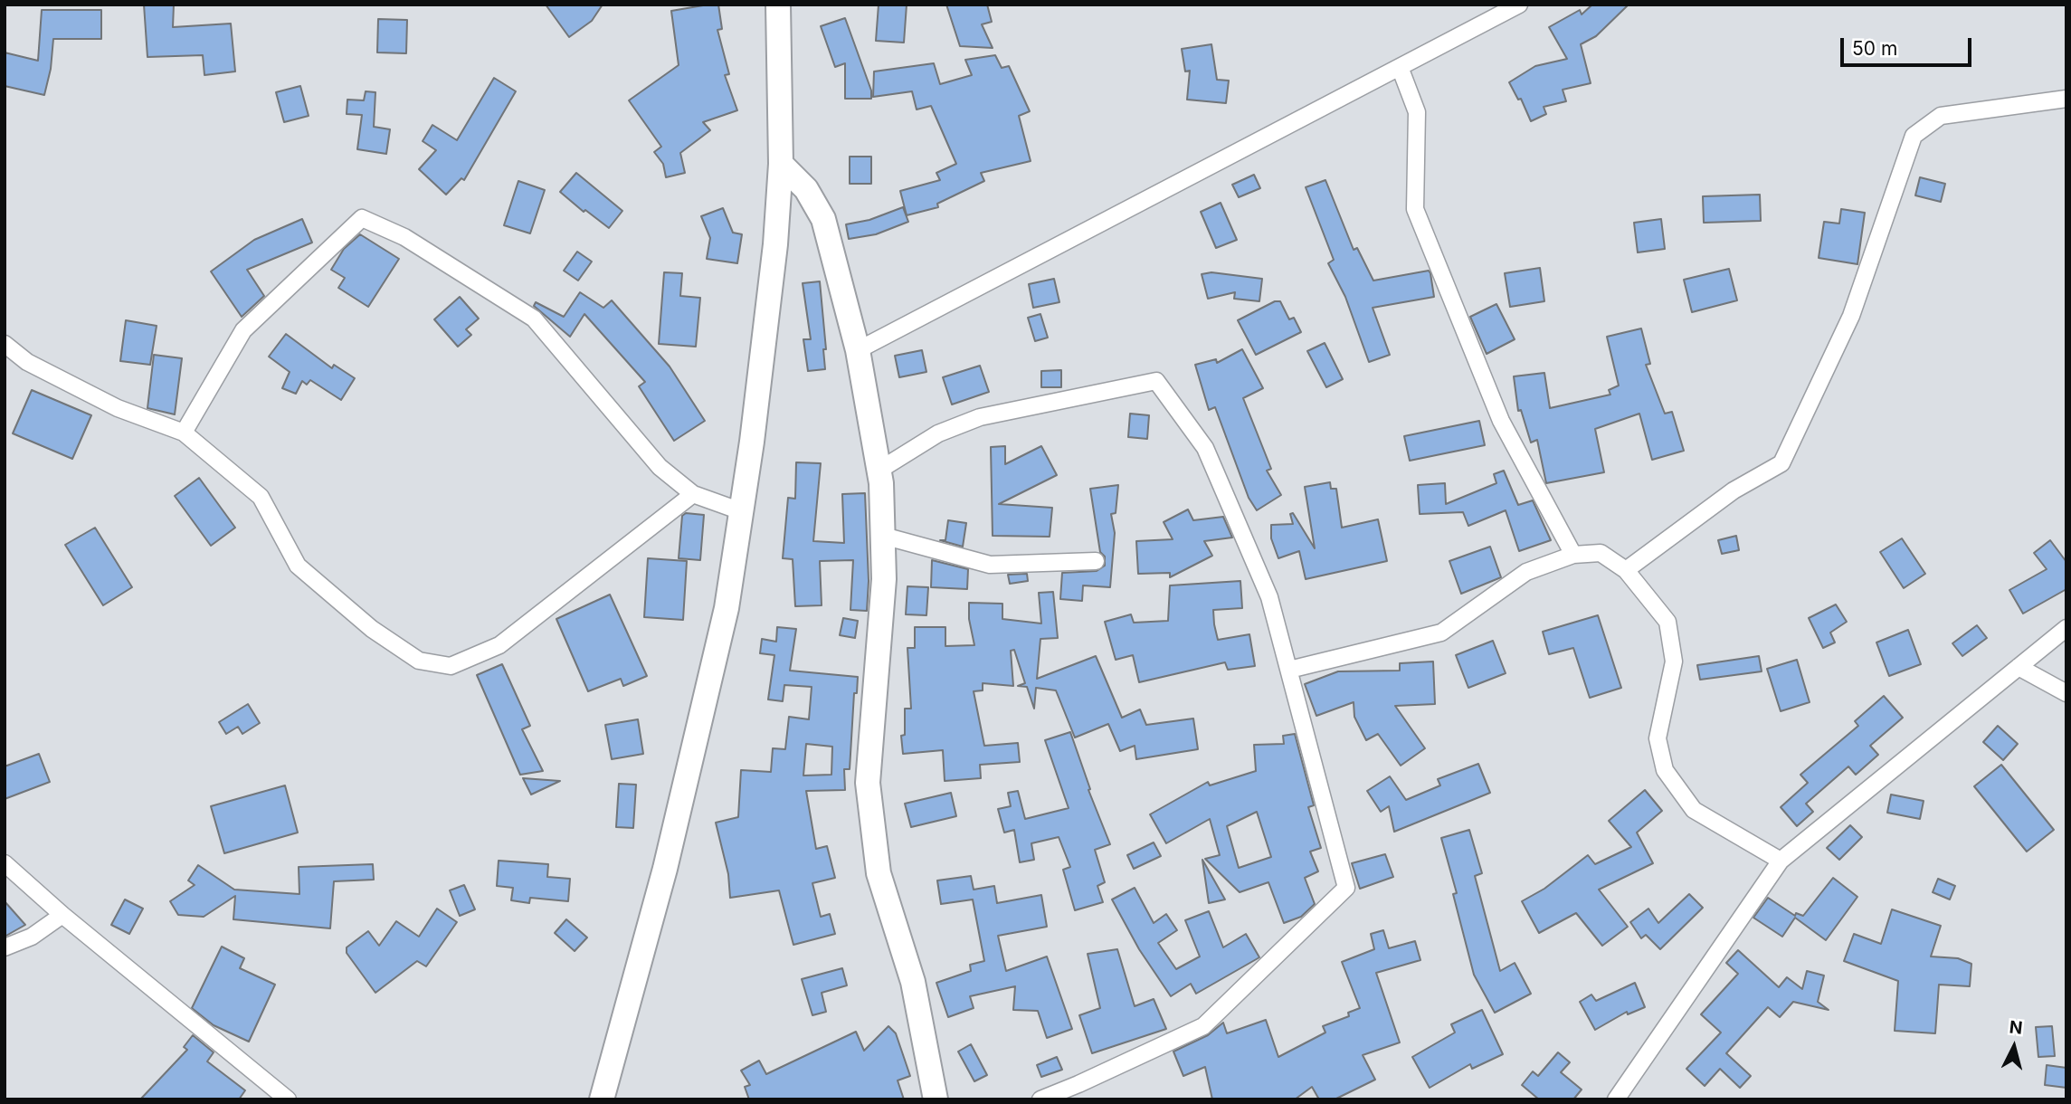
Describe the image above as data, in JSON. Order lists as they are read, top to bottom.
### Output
{
  "scale_bar": "50 m",
  "north": "top"
}
